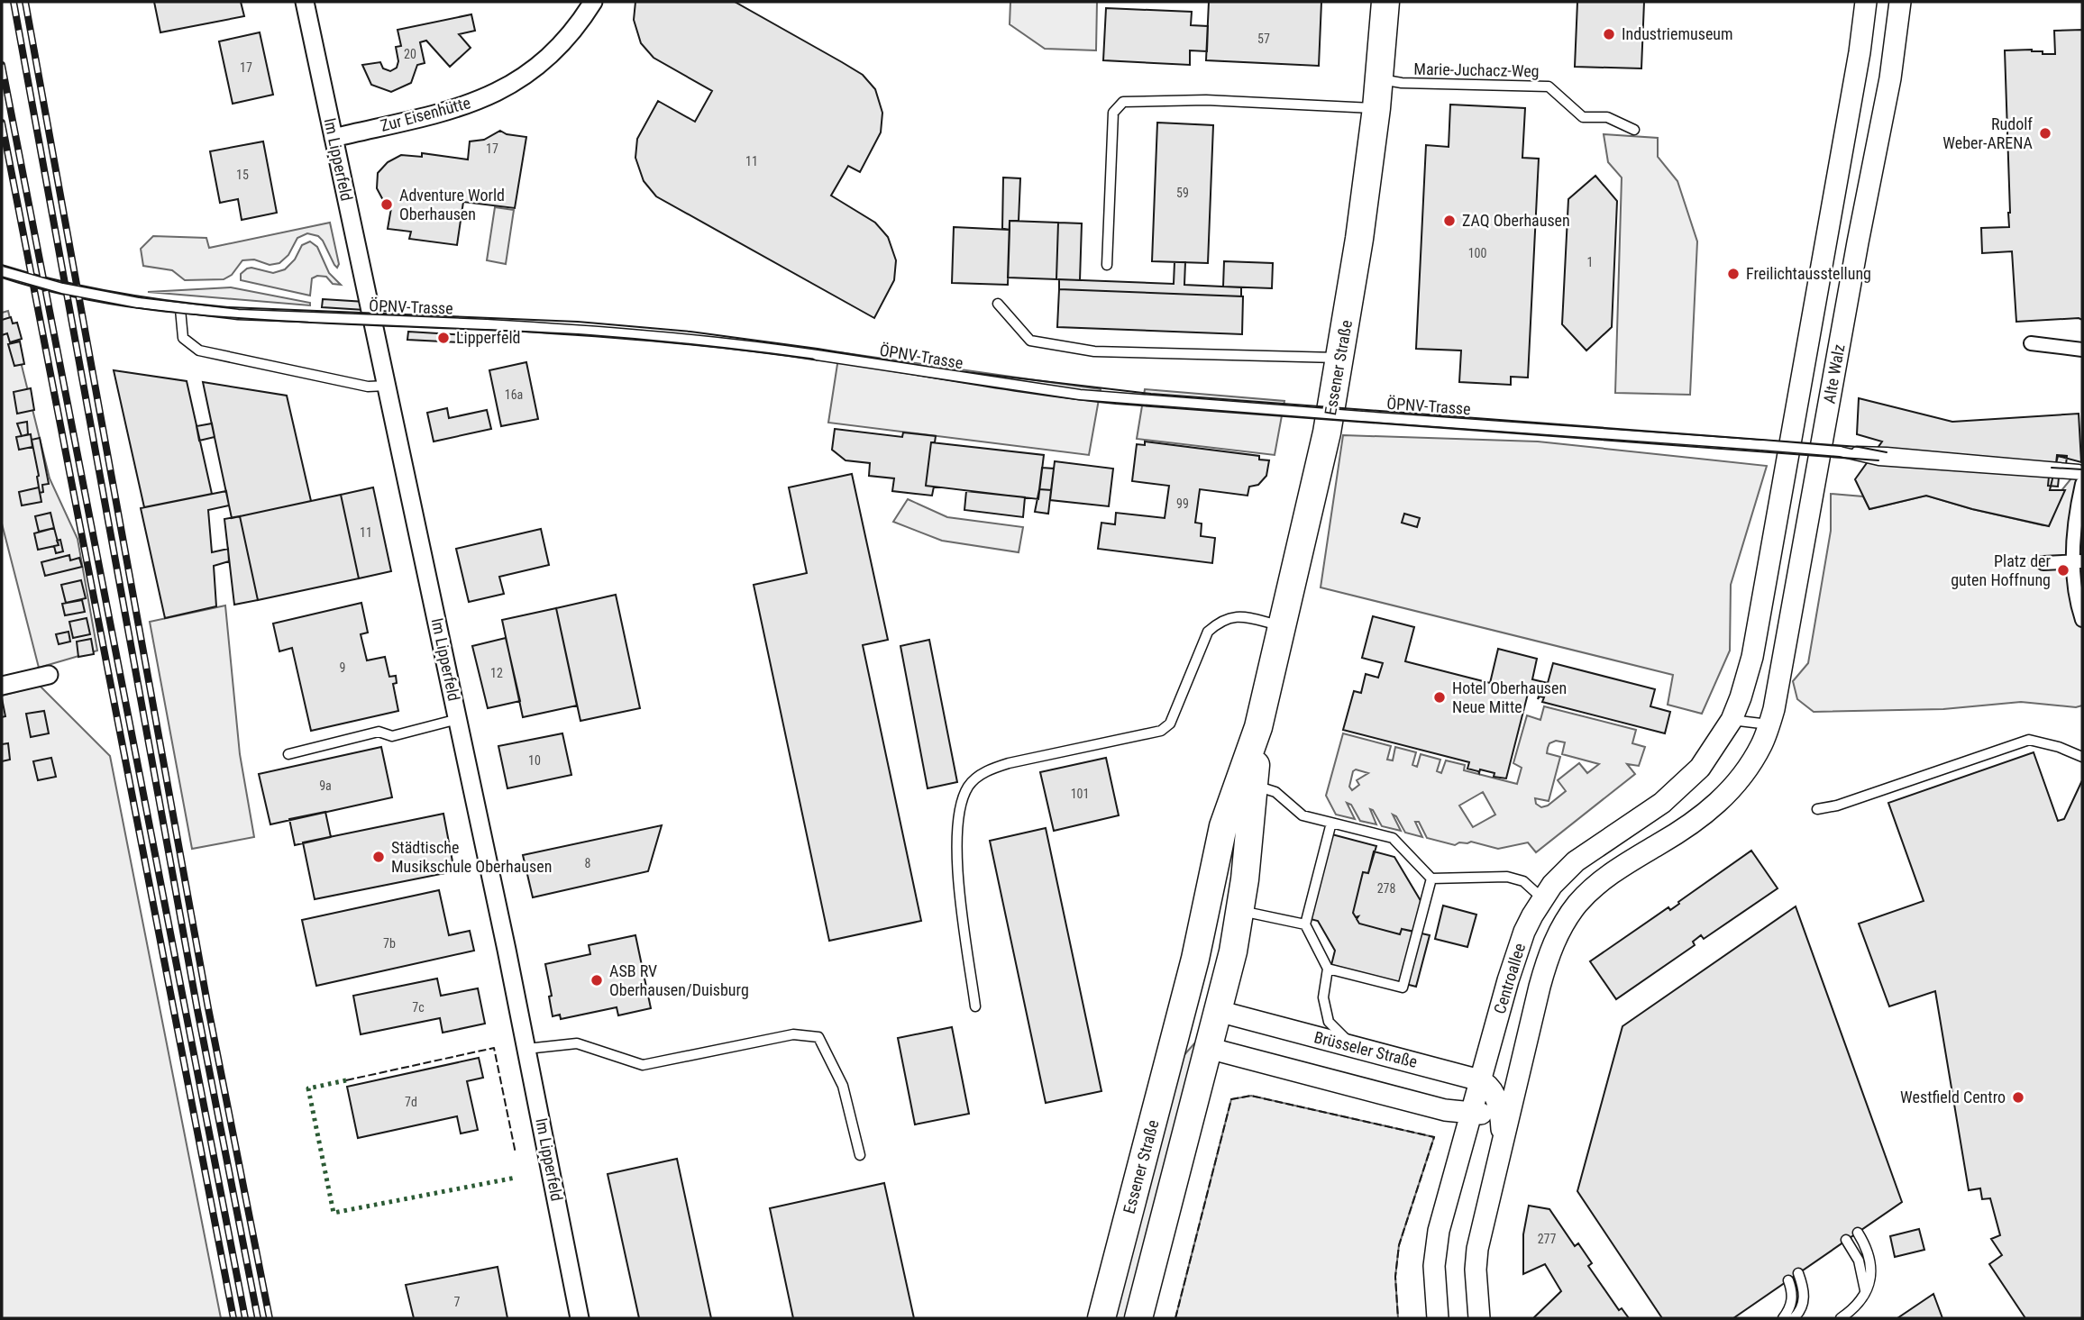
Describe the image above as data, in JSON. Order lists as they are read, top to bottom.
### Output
{
  "streets": {
    "main road": ["Essener Straße"],
    "street": [
      "Zur Eisenhütte",
      "Im Lipperfeld",
      "Alte Walz",
      "Centroallee",
      "Brüsseler Straße"
    ],
    "lane": ["Marie-Juchacz-Weg", "ÖPNV-Trasse"]
  },
  "crossings": [
    ["Marie-Juchacz-Weg", "Essener Straße"],
    ["Zur Eisenhütte", "Im Lipperfeld"],
    ["Essener Straße", "Brüsseler Straße"],
    ["Alte Walz", "Centroallee"],
    ["Centroallee", "Brüsseler Straße"]
  ],
  "places": [
    "Industriemuseum",
    "Rudolf Weber-ARENA",
    "Adventure World Oberhausen",
    "ZAQ Oberhausen",
    "Freilichtausstellung",
    "Lipperfeld",
    "Platz der guten Hoffnung",
    "Hotel Oberhausen Neue Mitte",
    "Städtische Musikschule Oberhausen",
    "ASB RV Oberhausen/Duisburg",
    "Westfield Centro"
  ],
  "house_numbers": [
    "57",
    "20",
    "17",
    "17",
    "11",
    "15",
    "59",
    "100",
    "1",
    "16a",
    "99",
    "11",
    "9",
    "12",
    "10",
    "9a",
    "101",
    "8",
    "278",
    "7b",
    "7c",
    "7d",
    "277",
    "7"
  ]
}
